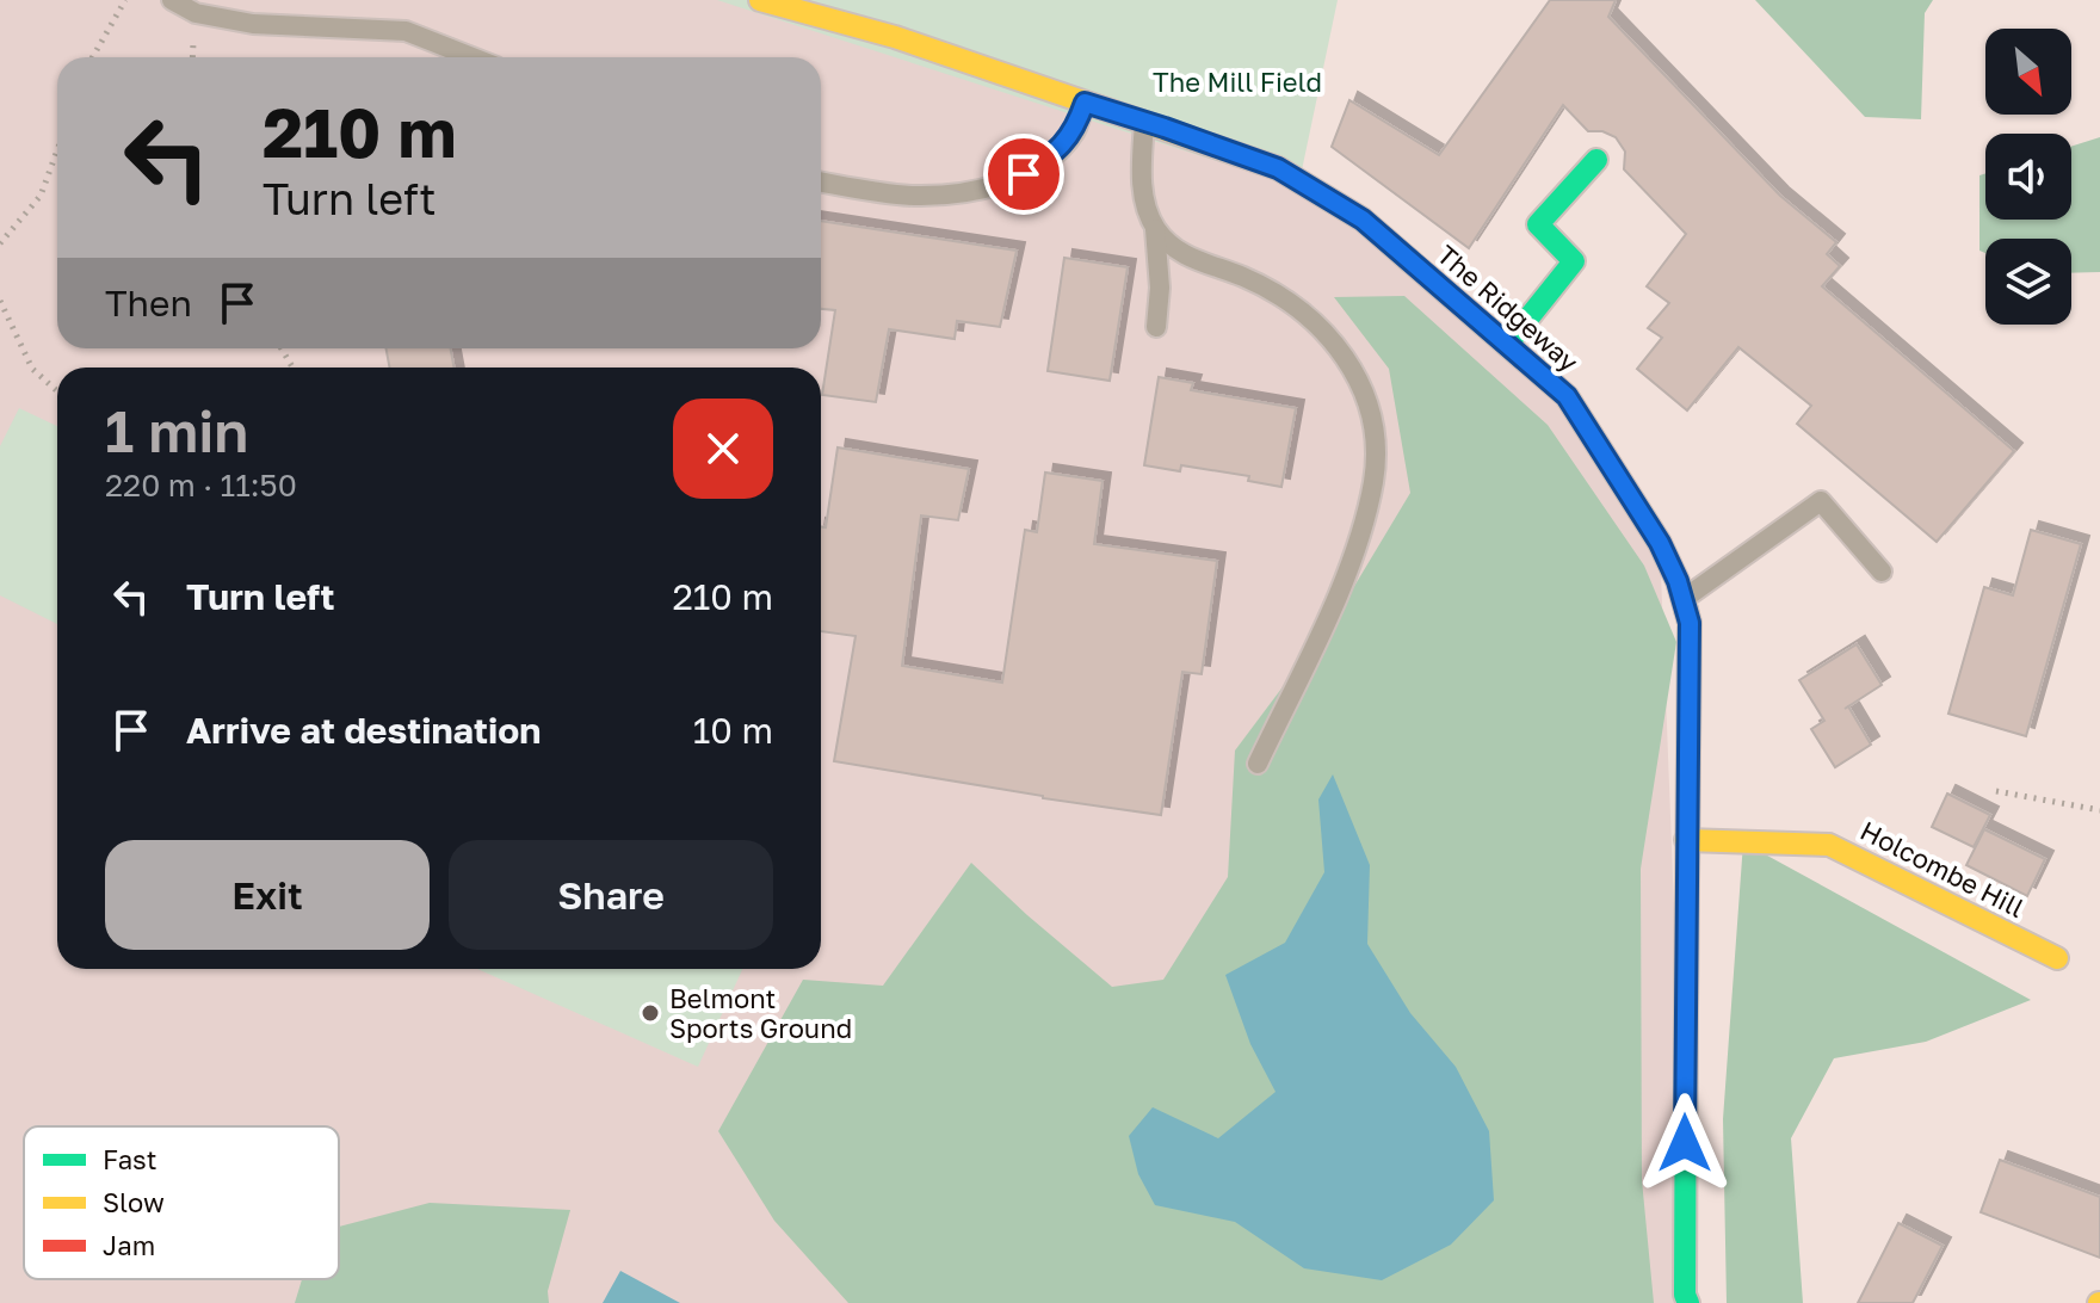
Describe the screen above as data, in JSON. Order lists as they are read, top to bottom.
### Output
{
  "streets": {
    "main road": ["The Ridgeway", "Holcombe Hill"]
  },
  "crossings": [
    ["The Ridgeway", "Holcombe Hill"]
  ],
  "parks": ["The Mill Field"],
  "places": ["Belmont Sports Ground"],
  "legend": ["Fast", "Slow", "Jam"],
  "north": "bottom right",
  "page": {
    "turn": ["210 m", "Turn left"],
    "then": "Then",
    "heading": ["1 min", "220 m · 11:50"],
    "list": [
      {
        "name": "Turn left",
        "value": "210 m"
      },
      {
        "name": "Arrive at destination",
        "value": "10 m"
      }
    ],
    "buttons": ["Exit", "Share"]
  }
}
